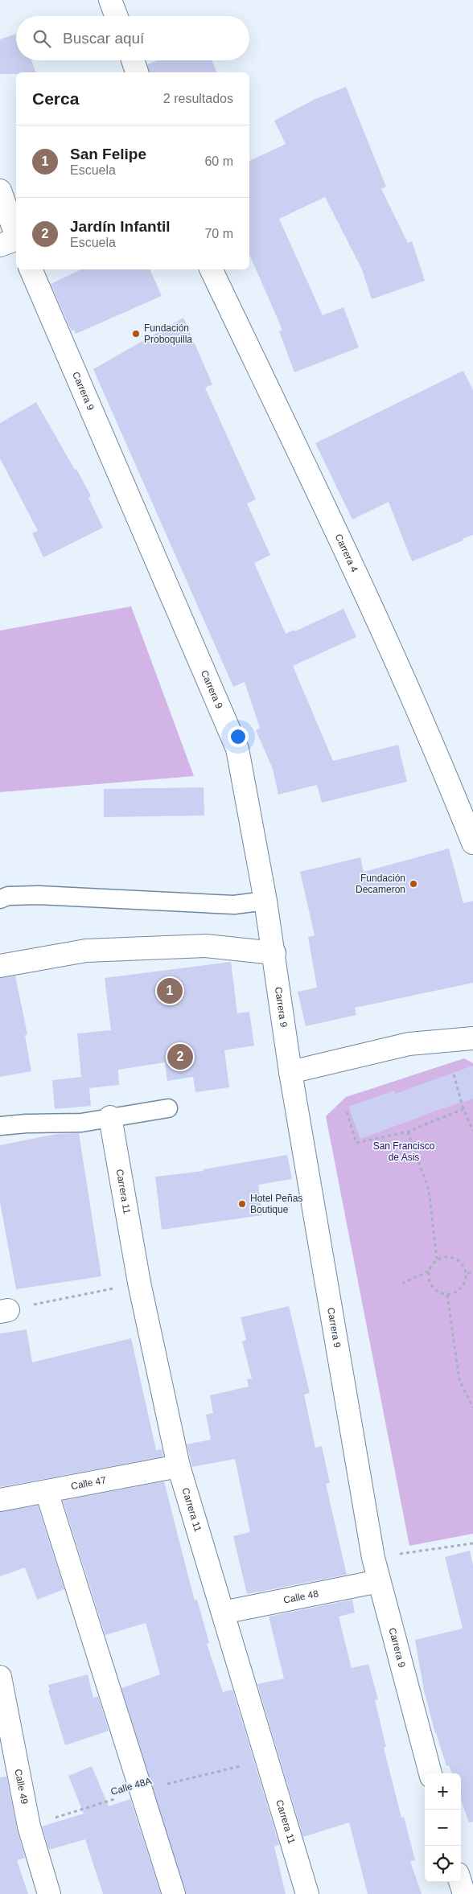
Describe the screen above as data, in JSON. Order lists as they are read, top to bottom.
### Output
{
  "streets": {
    "street": [
      "Carrera 9",
      "Carrera 4",
      "Carrera 11",
      "Calle 47",
      "Calle 48",
      "Calle 49"
    ],
    "path": ["Calle 48A"]
  },
  "crossings": [
    ["Carrera 9", "Calle 48"],
    ["Carrera 11", "Calle 47"],
    ["Carrera 11", "Calle 48"],
    ["Carrera 11", "Calle 48A"],
    ["Calle 49", "Calle 48A"]
  ],
  "parks": ["San Francisco de Asis"],
  "places": ["Fundación Proboquilla", "Fundación Decameron", "Hotel Peñas Boutique"],
  "page": {
    "search": "Buscar aquí",
    "heading": ["Cerca", "2 resultados"],
    "list": [
      {
        "mark": "1",
        "name": "San Felipe",
        "note": "Escuela",
        "value": "60 m"
      },
      {
        "mark": "2",
        "name": "Jardín Infantil",
        "note": "Escuela",
        "value": "70 m"
      }
    ],
    "pins": ["1", "2"],
    "map_buttons": ["+", "−"]
  }
}
